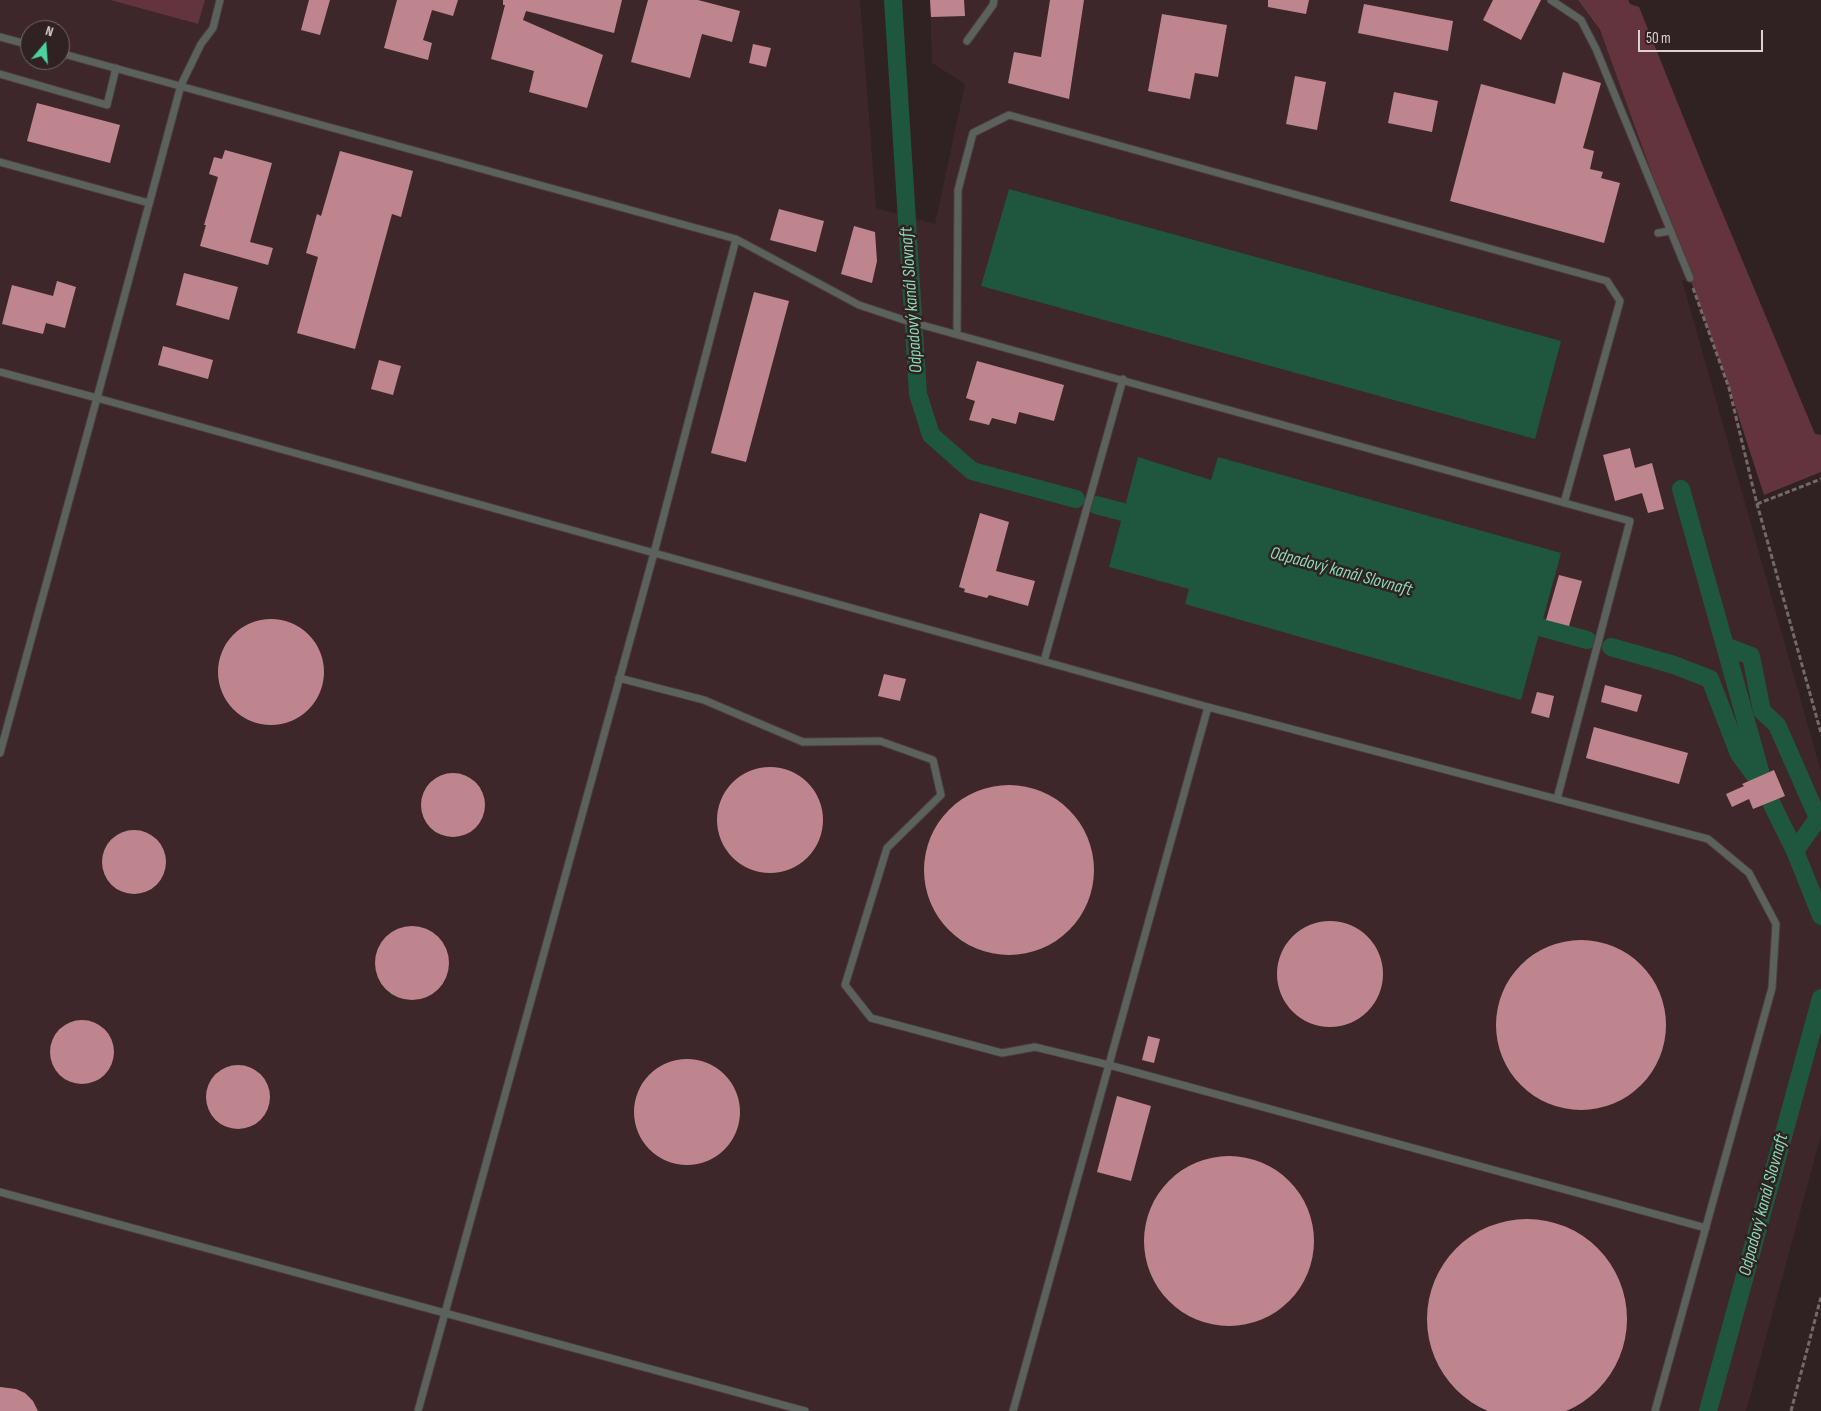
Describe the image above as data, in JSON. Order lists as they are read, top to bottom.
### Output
{
  "water": ["Odpadový kanál Slovnaft"],
  "scale_bar": "50 m",
  "north": "top"
}
